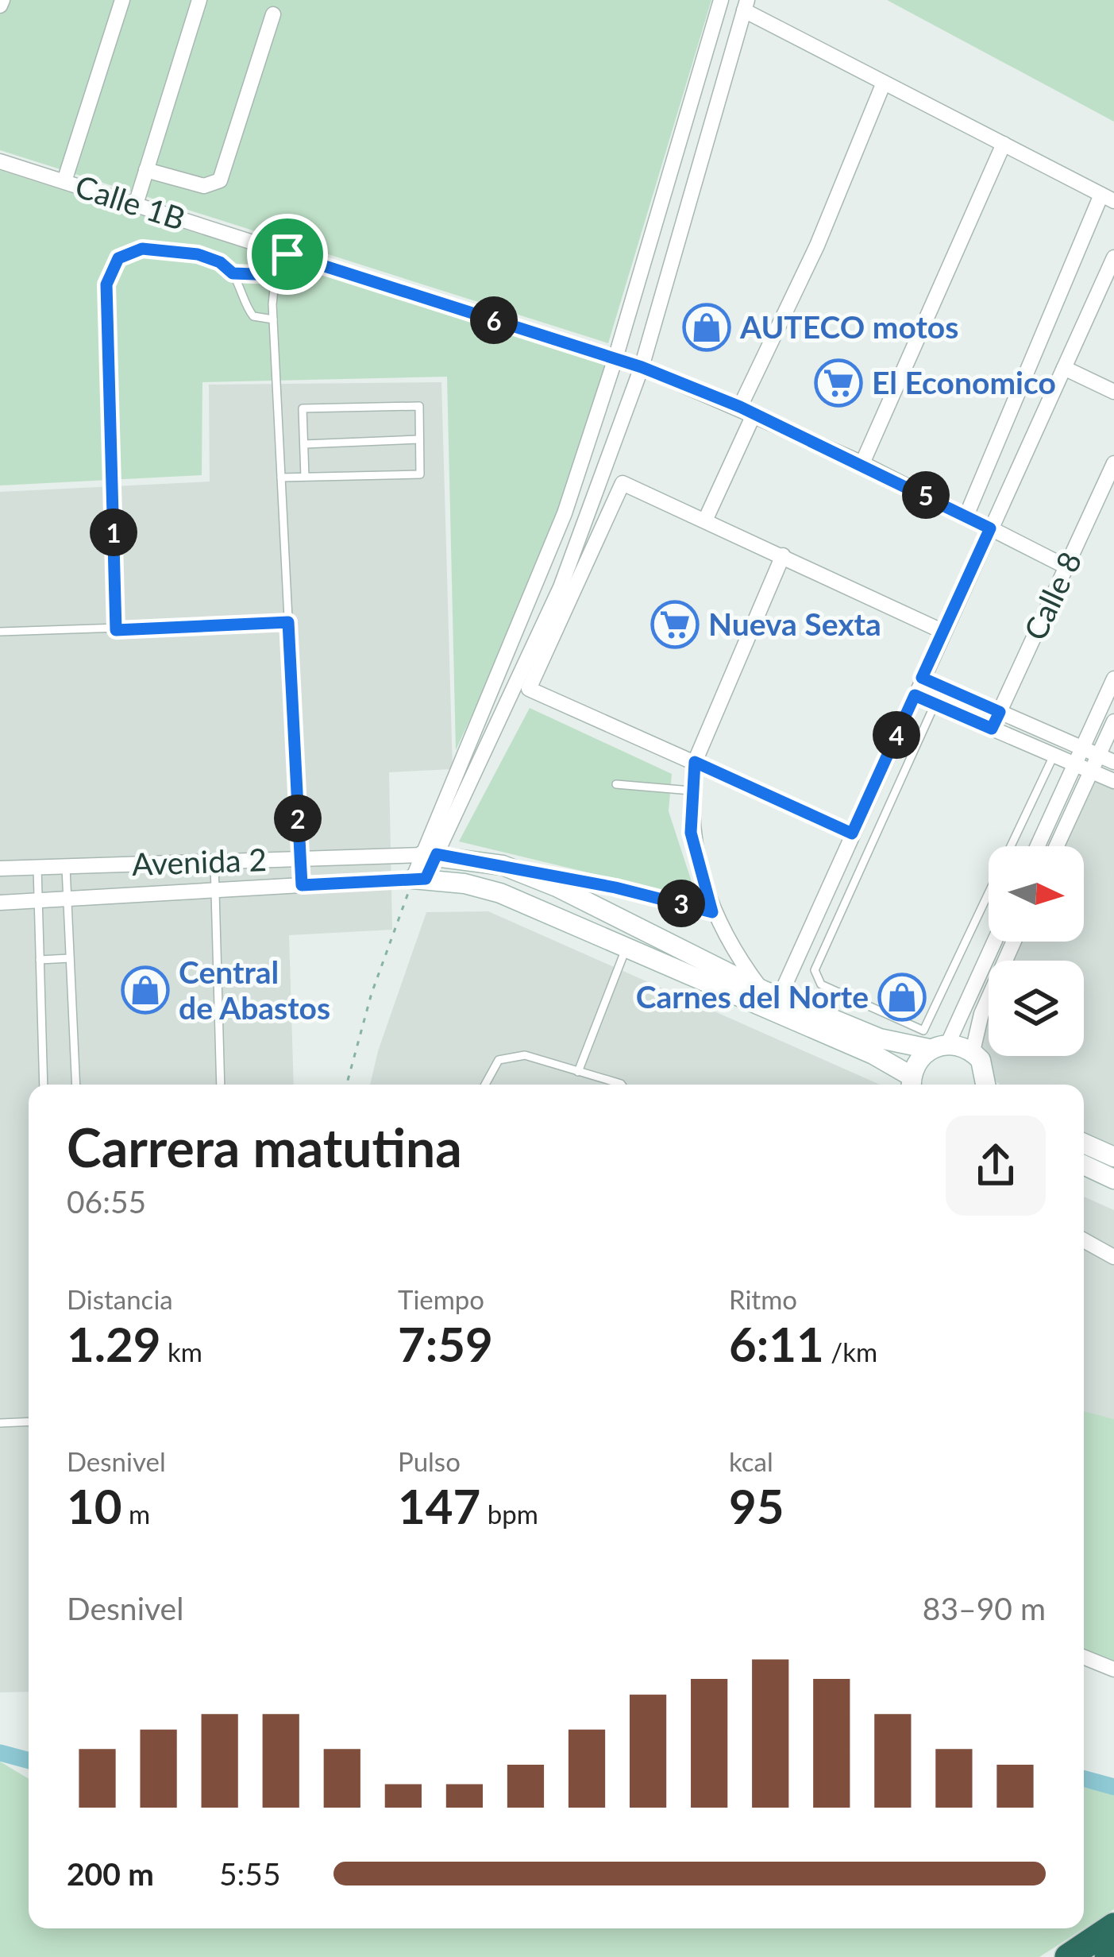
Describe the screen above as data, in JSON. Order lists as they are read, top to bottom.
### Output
{
  "streets": {
    "street": ["Calle 1B", "Calle 8", "Avenida 2"]
  },
  "crossings": [
    ["Calle 1B", "Calle 8"]
  ],
  "places": {
    "shop": ["AUTECO motos", "Central de Abastos", "Carnes del Norte"],
    "supermarket": ["El Economico", "Nueva Sexta"]
  },
  "north": "right",
  "page": {
    "pins": [
      "6",
      "5",
      "1",
      "4",
      "2",
      "3"
    ],
    "heading": ["Carrera matutina", "06:55"],
    "stats": [
      ["Distancia", "1.29 km"],
      ["Tiempo", "7:59"],
      ["Ritmo", "6:11 /km"],
      ["Desnivel", "10 m"],
      ["Pulso", "147 bpm"],
      ["kcal", "95"]
    ],
    "chart": ["Desnivel", "83–90 m"],
    "list": [
      {
        "name": "200 m",
        "note": "5:55"
      }
    ]
  }
}
